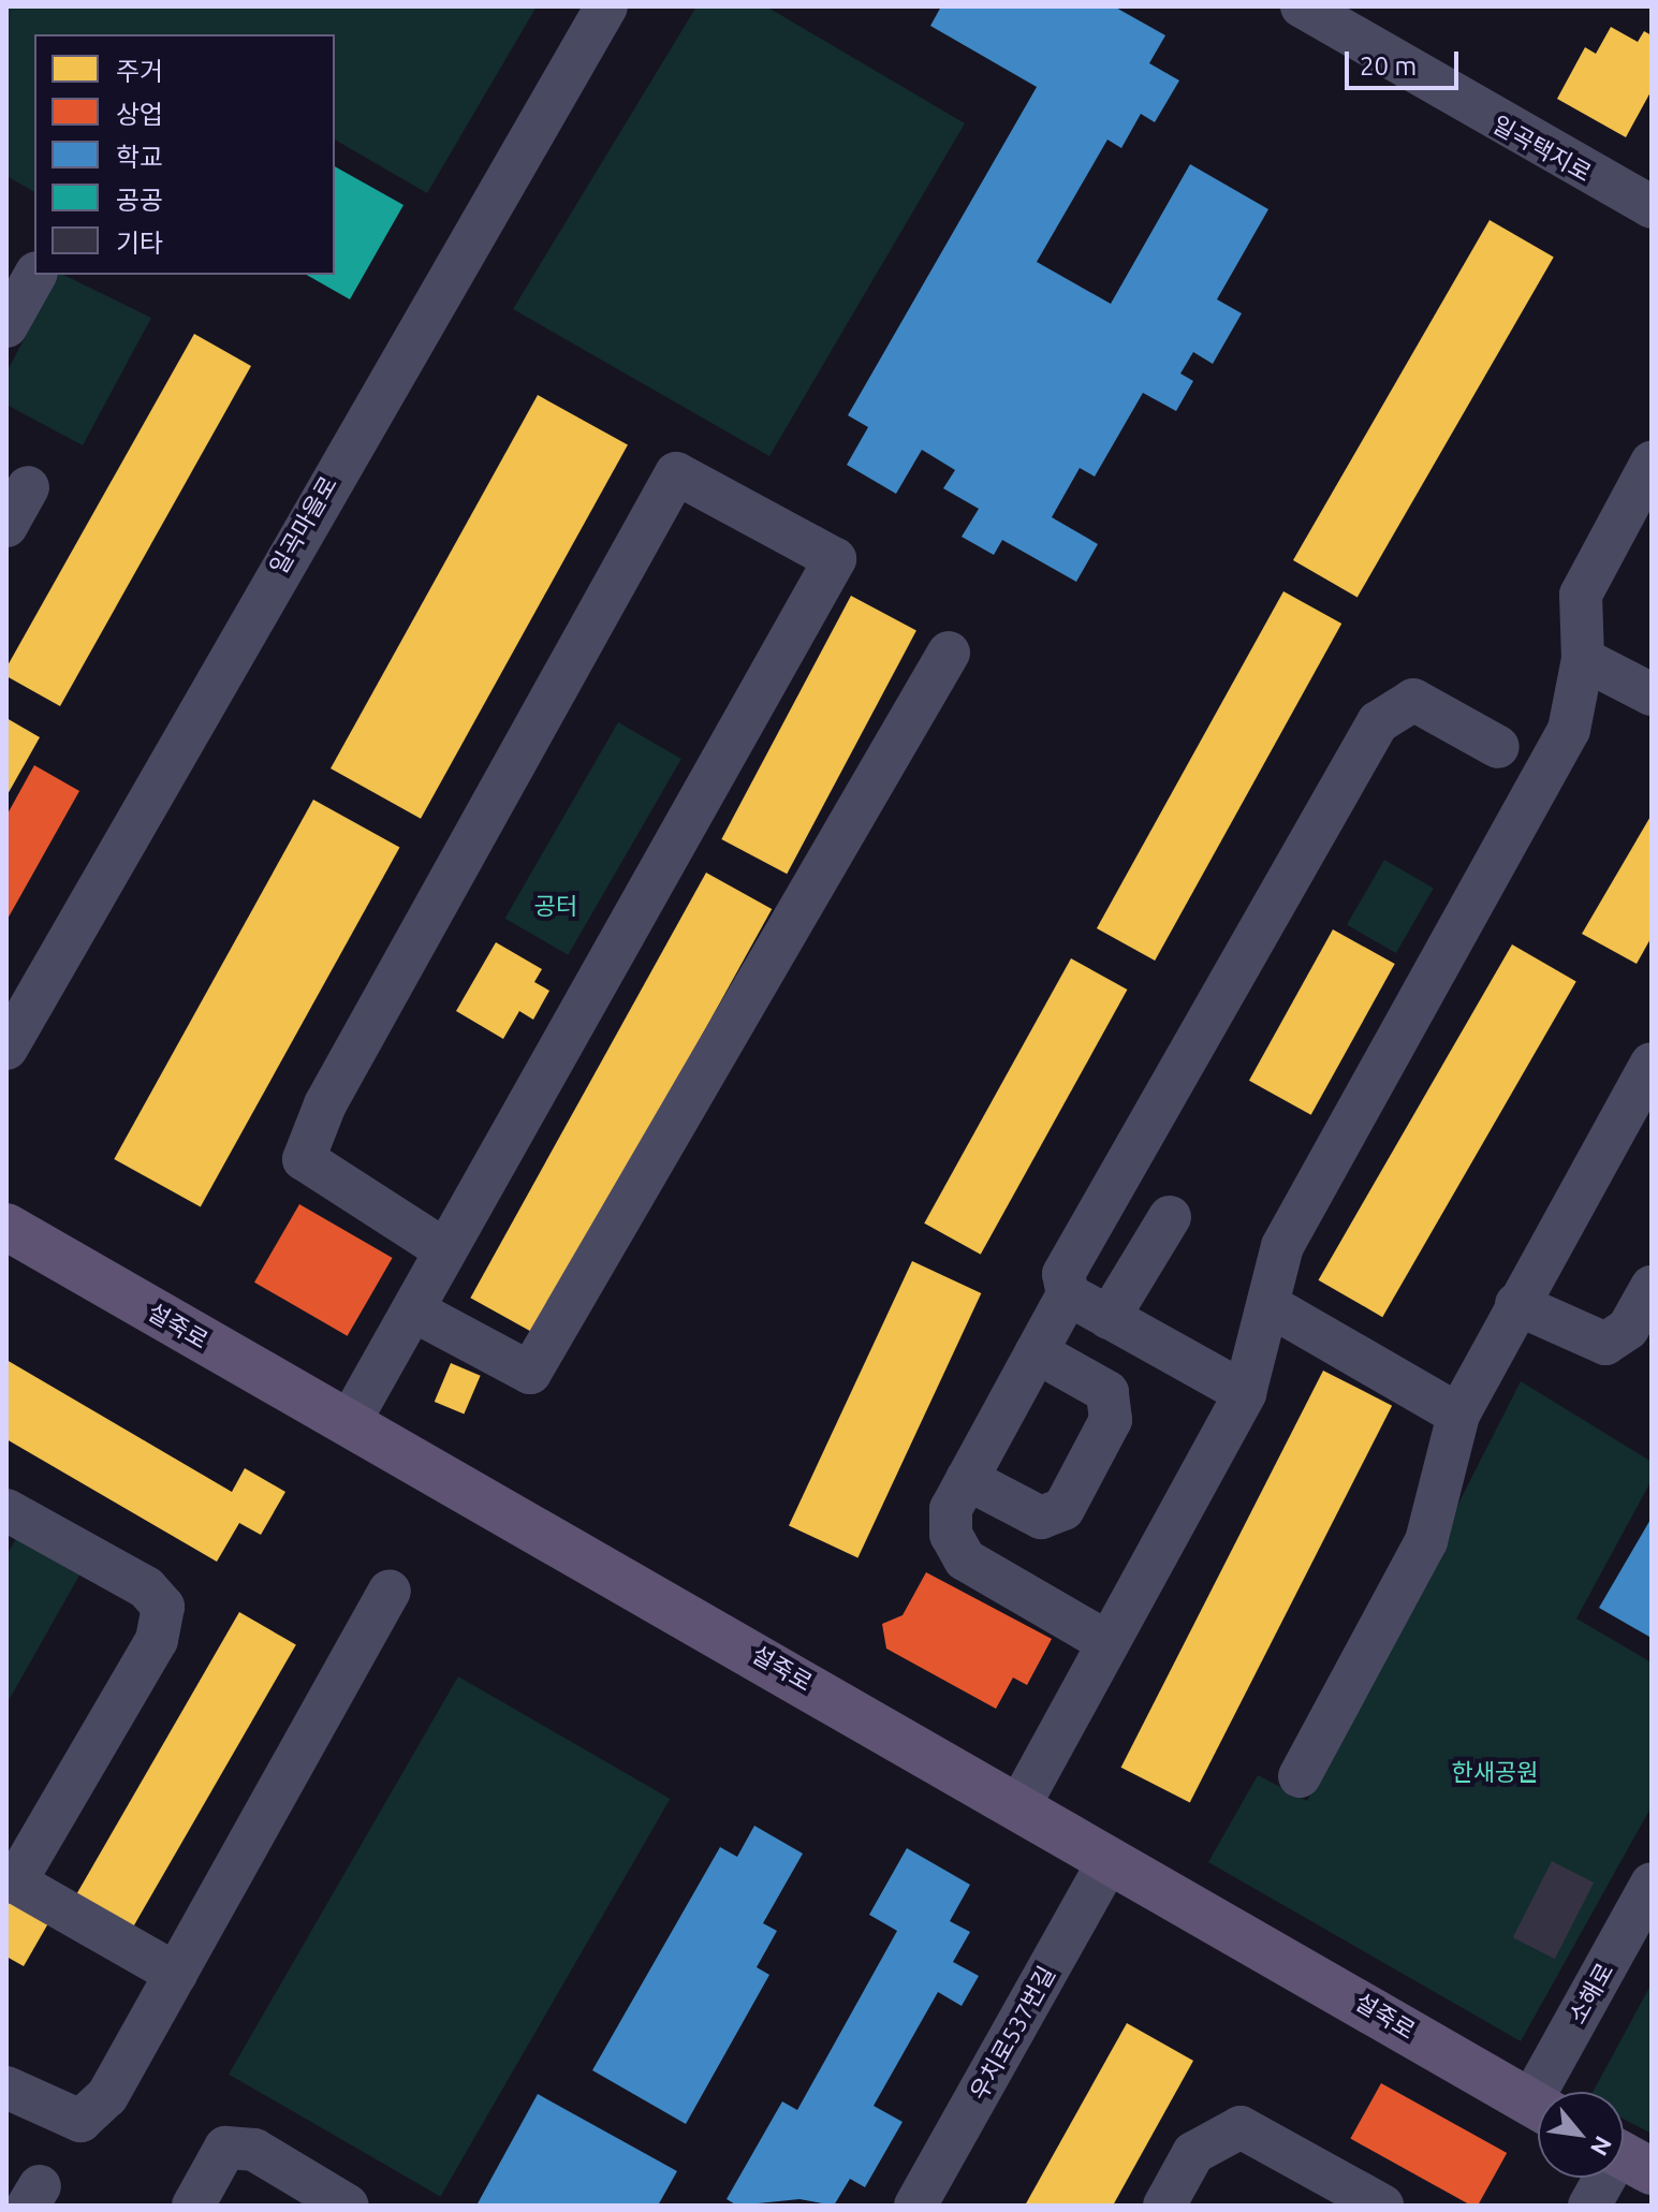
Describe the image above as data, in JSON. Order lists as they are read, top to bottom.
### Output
{
  "streets": {
    "main road": ["설죽로"],
    "street": [
      "일곡택지로",
      "일곡마을로",
      "소해로",
      "우치로537번길"
    ]
  },
  "crossings": [
    ["설죽로", "우치로537번길"]
  ],
  "parks": ["공터", "한새공원"],
  "legend": [
    "주거",
    "상업",
    "학교",
    "공공",
    "기타"
  ],
  "scale_bar": "20 m",
  "north": "bottom right"
}
